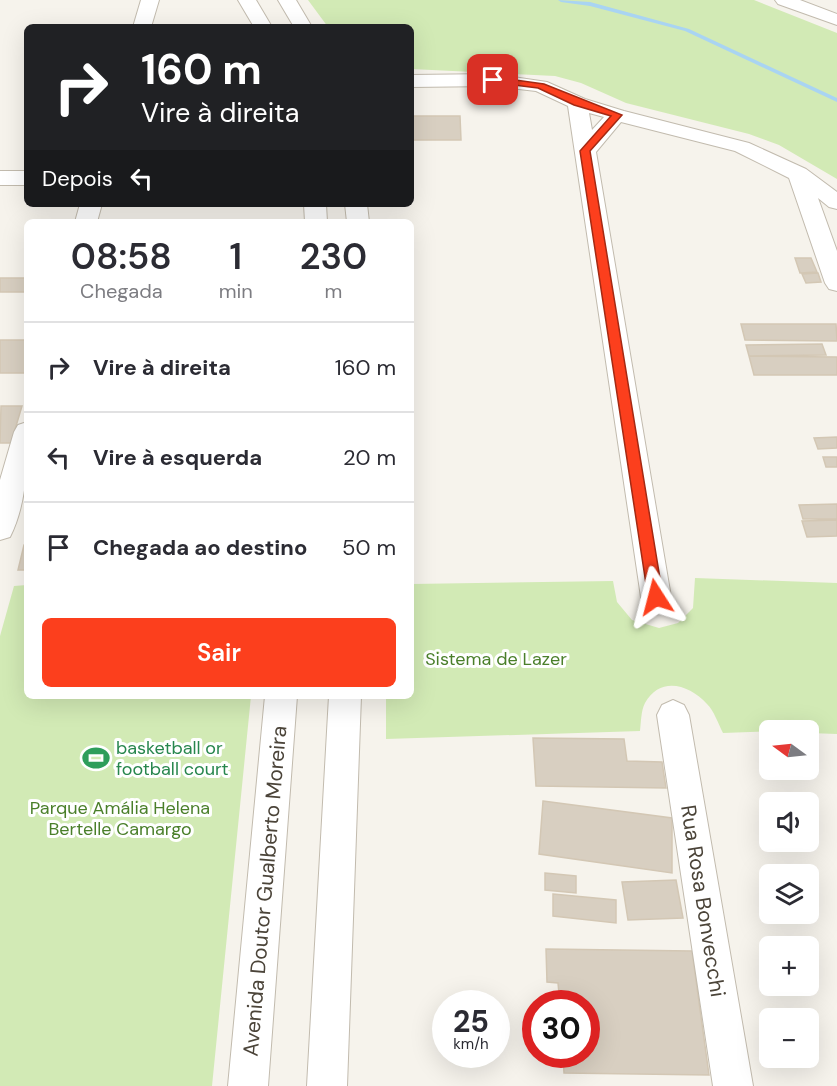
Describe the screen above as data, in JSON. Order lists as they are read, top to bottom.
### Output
{
  "streets": {
    "street": ["Avenida Doutor Gualberto Moreira", "Rua Rosa Bonvecchi"]
  },
  "parks": ["Sistema de Lazer", "Parque Amália Helena Bertelle Camargo"],
  "places": {
    "sports": ["basketball or football court"]
  },
  "north": "left",
  "page": {
    "turn": ["160 m", "Vire à direita"],
    "then": "Depois",
    "eta": [
      "08:58",
      "Chegada",
      "1",
      "min",
      "230",
      "m"
    ],
    "list": [
      {
        "name": "Vire à direita",
        "value": "160 m"
      },
      {
        "name": "Vire à esquerda",
        "value": "20 m"
      },
      {
        "name": "Chegada ao destino",
        "value": "50 m"
      }
    ],
    "buttons": "Sair",
    "map_buttons": ["+", "−"],
    "speed": "25 km/h",
    "limit": "30"
  }
}
